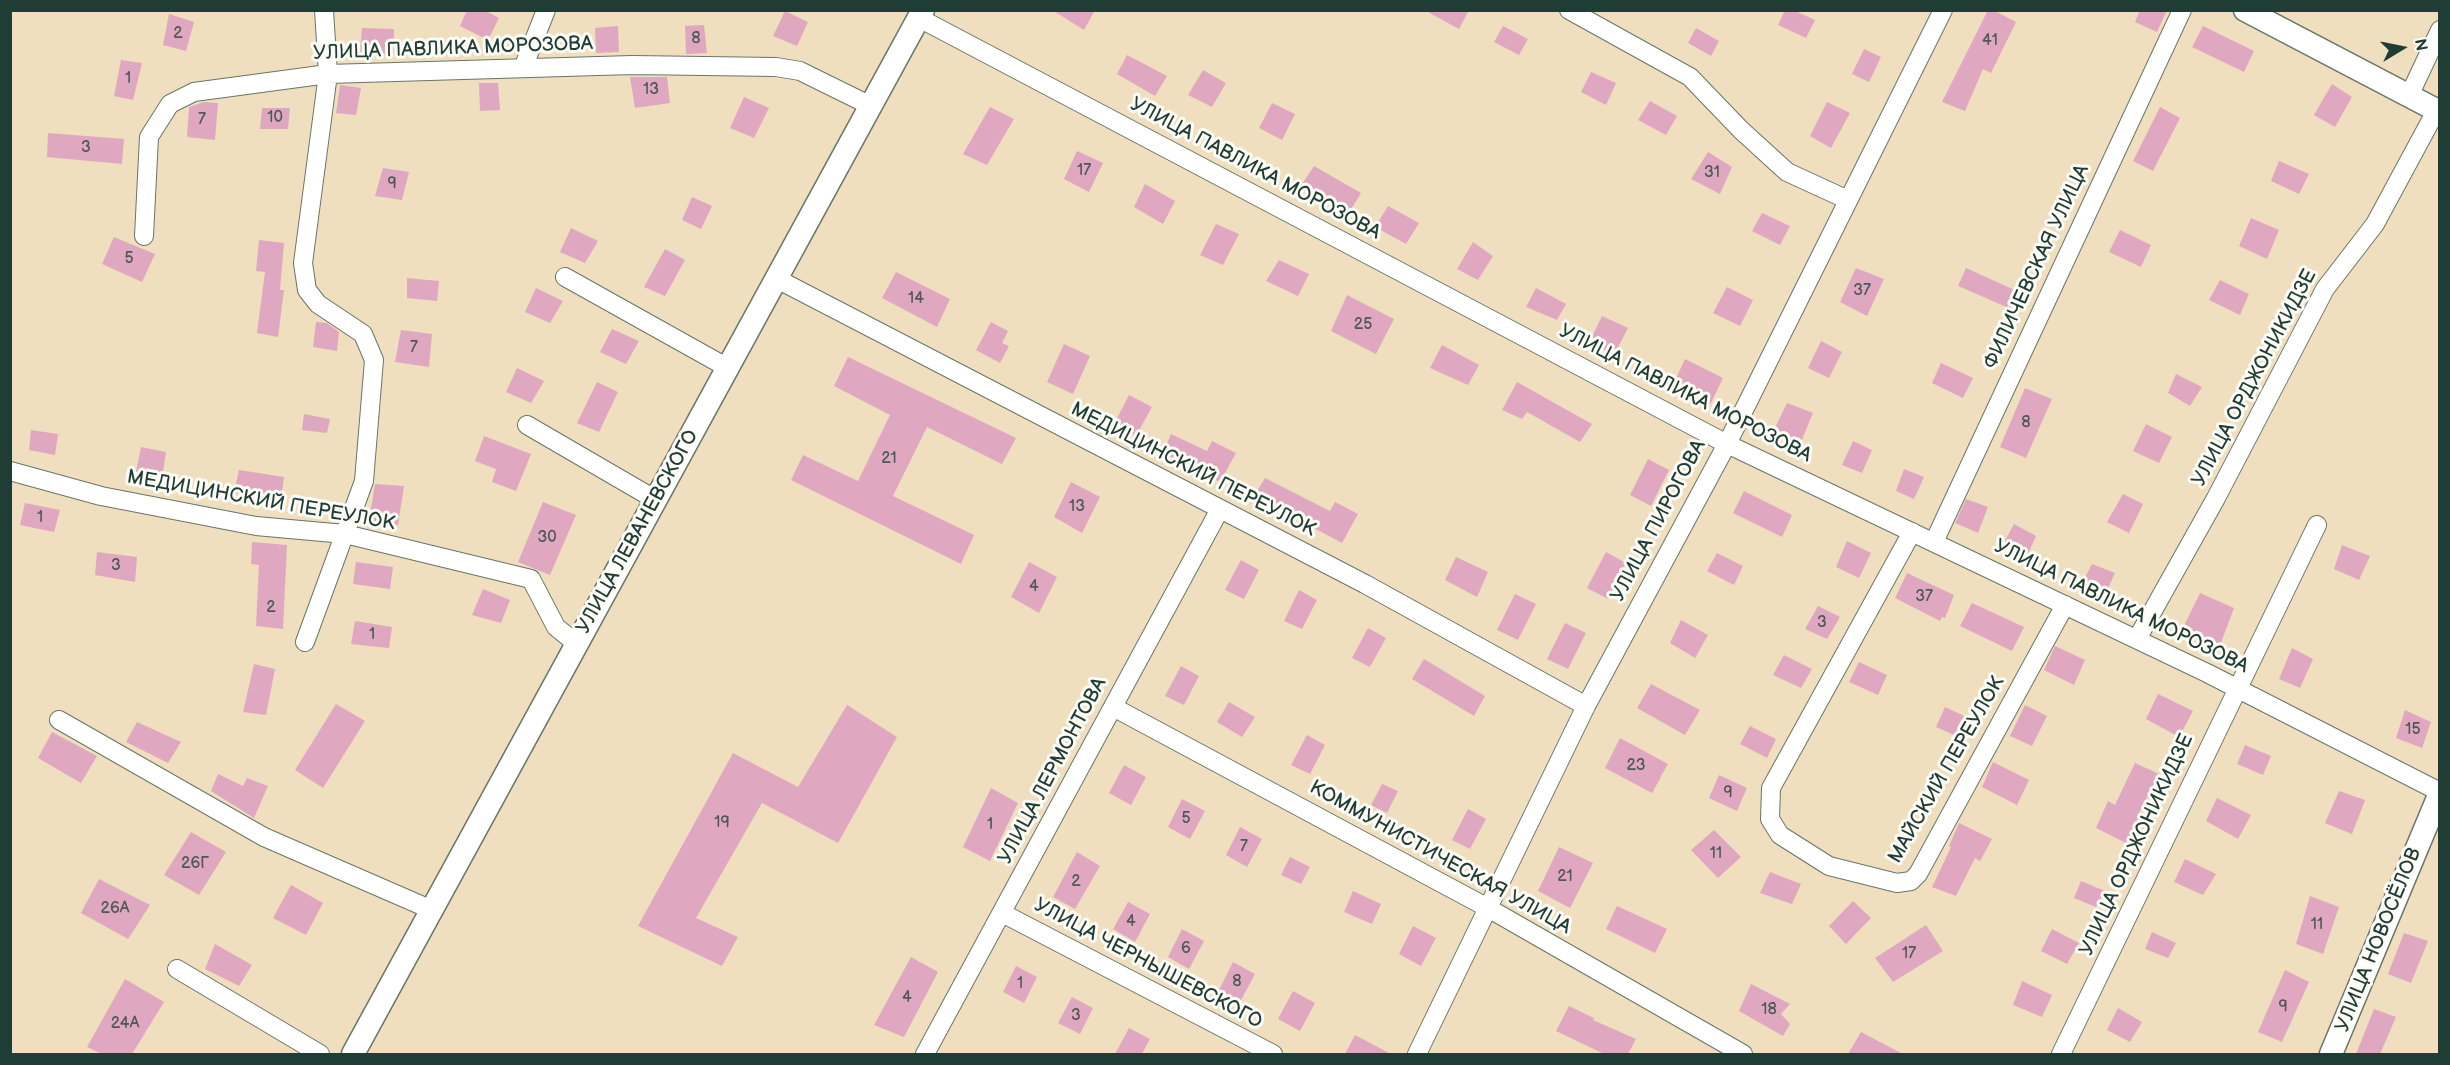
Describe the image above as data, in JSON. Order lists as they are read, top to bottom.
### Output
{
  "streets": {
    "street": [
      "УЛИЦА ПАВЛИКА МОРОЗОВА",
      "ФИЛИЧЕВСКАЯ УЛИЦА",
      "УЛИЦА ОРДЖОНИКИДЗЕ",
      "МЕДИЦИНСКИЙ ПЕРЕУЛОК",
      "УЛИЦА ПИРОГОВА",
      "УЛИЦА ЛЕВАНЕВСКОГО",
      "МАЙСКИЙ ПЕРЕУЛОК",
      "УЛИЦА ЛЕРМОНТОВА",
      "КОММУНИСТИЧЕСКАЯ УЛИЦА",
      "УЛИЦА НОВОСЁЛОВ",
      "УЛИЦА ЧЕРНЫШЕВСКОГО"
    ]
  },
  "crossings": [
    ["УЛИЦА ПАВЛИКА МОРОЗОВА", "ФИЛИЧЕВСКАЯ УЛИЦА"],
    ["УЛИЦА ПАВЛИКА МОРОЗОВА", "УЛИЦА ОРДЖОНИКИДЗЕ"],
    ["УЛИЦА ПАВЛИКА МОРОЗОВА", "УЛИЦА ПИРОГОВА"],
    ["УЛИЦА ПАВЛИКА МОРОЗОВА", "УЛИЦА ЛЕВАНЕВСКОГО"],
    ["УЛИЦА ПАВЛИКА МОРОЗОВА", "МАЙСКИЙ ПЕРЕУЛОК"],
    ["УЛИЦА ПАВЛИКА МОРОЗОВА", "УЛИЦА НОВОСЁЛОВ"],
    ["МЕДИЦИНСКИЙ ПЕРЕУЛОК", "УЛИЦА ПИРОГОВА"],
    ["МЕДИЦИНСКИЙ ПЕРЕУЛОК", "УЛИЦА ЛЕВАНЕВСКОГО"],
    ["МЕДИЦИНСКИЙ ПЕРЕУЛОК", "УЛИЦА ЛЕРМОНТОВА"],
    ["УЛИЦА ПИРОГОВА", "КОММУНИСТИЧЕСКАЯ УЛИЦА"],
    ["УЛИЦА ЛЕРМОНТОВА", "КОММУНИСТИЧЕСКАЯ УЛИЦА"],
    ["УЛИЦА ЛЕРМОНТОВА", "УЛИЦА ЧЕРНЫШЕВСКОГО"]
  ],
  "house_numbers": [
    "2",
    "8",
    "41",
    "1",
    "13",
    "10",
    "7",
    "3",
    "17",
    "31",
    "9",
    "5",
    "37",
    "14",
    "25",
    "7",
    "8",
    "21",
    "13",
    "1",
    "30",
    "3",
    "4",
    "37",
    "2",
    "3",
    "1",
    "15",
    "23",
    "9",
    "5",
    "19",
    "1",
    "7",
    "11",
    "26Г",
    "21",
    "2",
    "26А",
    "4",
    "11",
    "6",
    "17",
    "8",
    "1",
    "4",
    "9",
    "18",
    "3",
    "24А"
  ],
  "north": "right"
}
